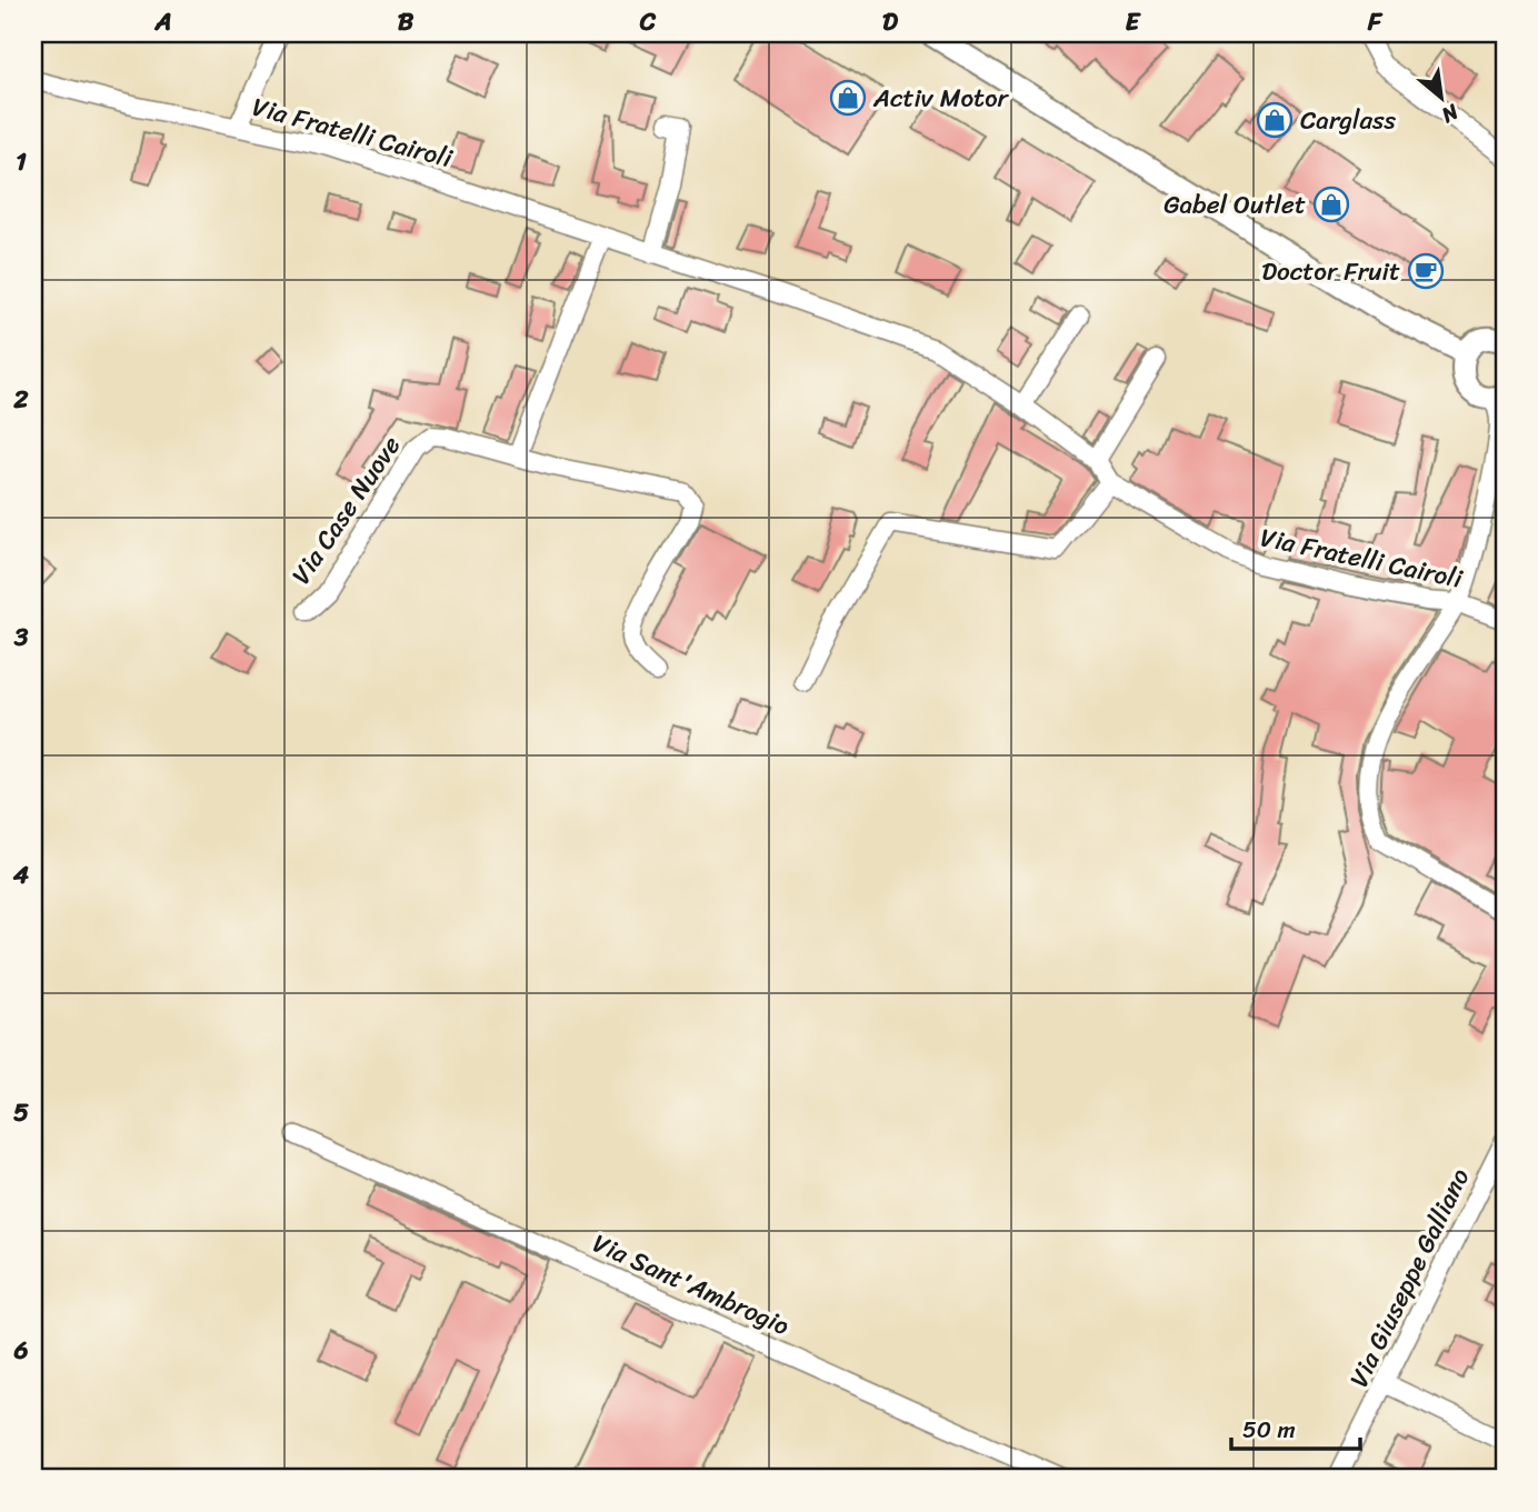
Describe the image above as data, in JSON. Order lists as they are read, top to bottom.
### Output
{
  "streets": {
    "street": [
      "Via Fratelli Cairoli",
      "Via Case Nuove",
      "Via Giuseppe Galliano",
      "Via Sant'Ambrogio"
    ]
  },
  "places": {
    "shop": ["Activ Motor", "Carglass", "Gabel Outlet"],
    "cafe": ["Doctor Fruit"]
  },
  "scale_bar": "50 m",
  "north": "bottom right",
  "grid": {
    "columns": [
      "A",
      "B",
      "C",
      "D",
      "E",
      "F"
    ],
    "rows": [
      "1",
      "2",
      "3",
      "4",
      "5",
      "6"
    ]
  }
}
